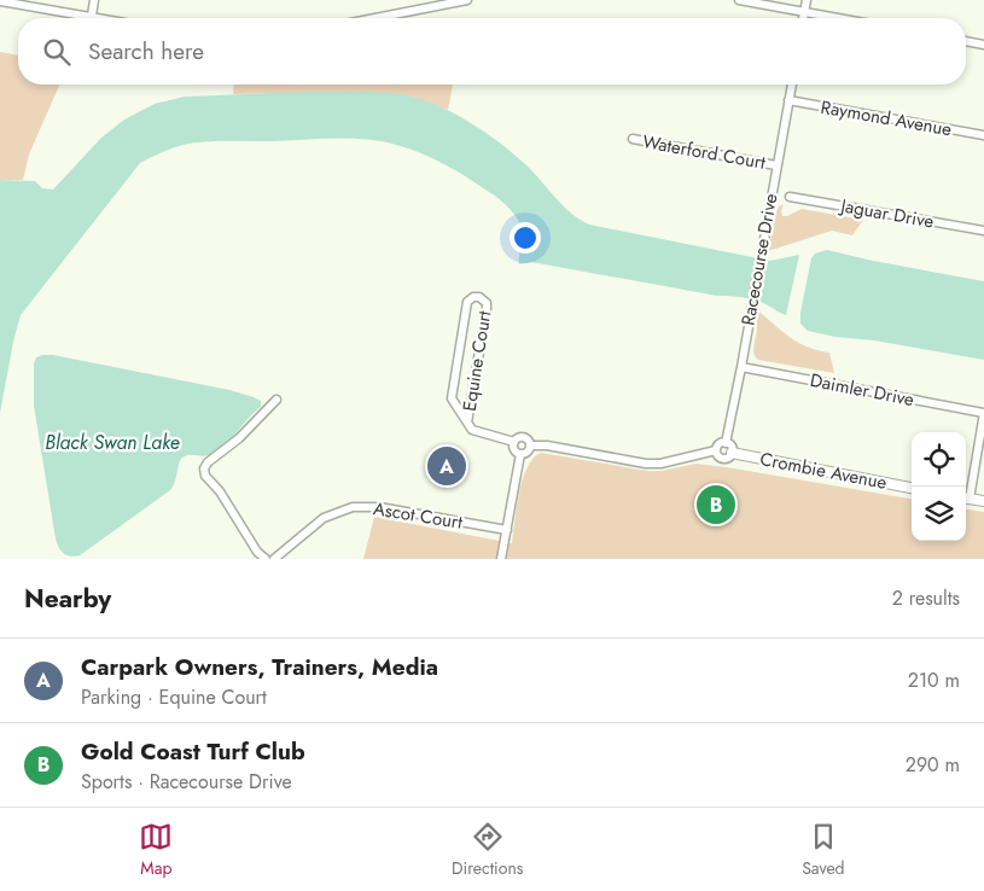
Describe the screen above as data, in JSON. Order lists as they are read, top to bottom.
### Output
{
  "streets": {
    "street": [
      "Raymond Avenue",
      "Waterford Court",
      "Jaguar Drive",
      "Racecourse Drive",
      "Equine Court",
      "Daimler Drive",
      "Crombie Avenue",
      "Ascot Court"
    ]
  },
  "crossings": [
    ["Raymond Avenue", "Racecourse Drive"],
    ["Waterford Court", "Racecourse Drive"],
    ["Racecourse Drive", "Daimler Drive"],
    ["Racecourse Drive", "Crombie Avenue"]
  ],
  "water": ["Black Swan Lake"],
  "page": {
    "search": "Search here",
    "pins": ["A", "B"],
    "heading": ["Nearby", "2 results"],
    "list": [
      {
        "mark": "A",
        "name": "Carpark Owners, Trainers, Media",
        "note": "Parking · Equine Court",
        "value": "210 m"
      },
      {
        "mark": "B",
        "name": "Gold Coast Turf Club",
        "note": "Sports · Racecourse Drive",
        "value": "290 m"
      }
    ],
    "nav": ["Map", "Directions", "Saved"]
  }
}
